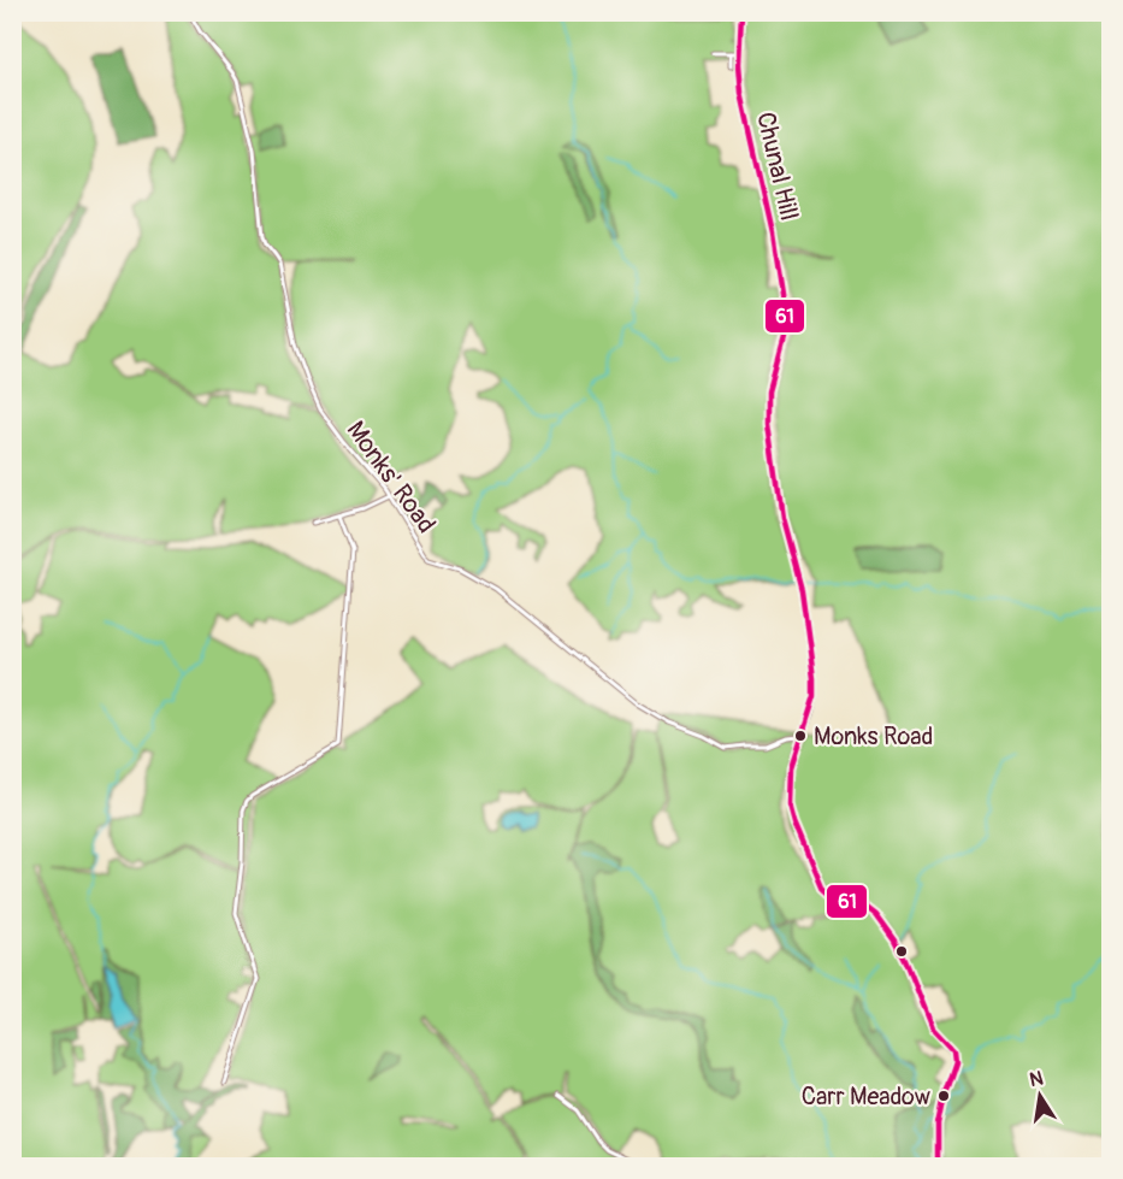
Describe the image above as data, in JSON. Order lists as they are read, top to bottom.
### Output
{
  "streets": {
    "main road": ["Chunal Hill"],
    "street": ["Monks' Road"]
  },
  "crossings": [
    ["Chunal Hill", "Monks' Road"]
  ],
  "places": ["Monks Road", "Carr Meadow"],
  "lines": ["transit line 61"],
  "north": "top"
}
